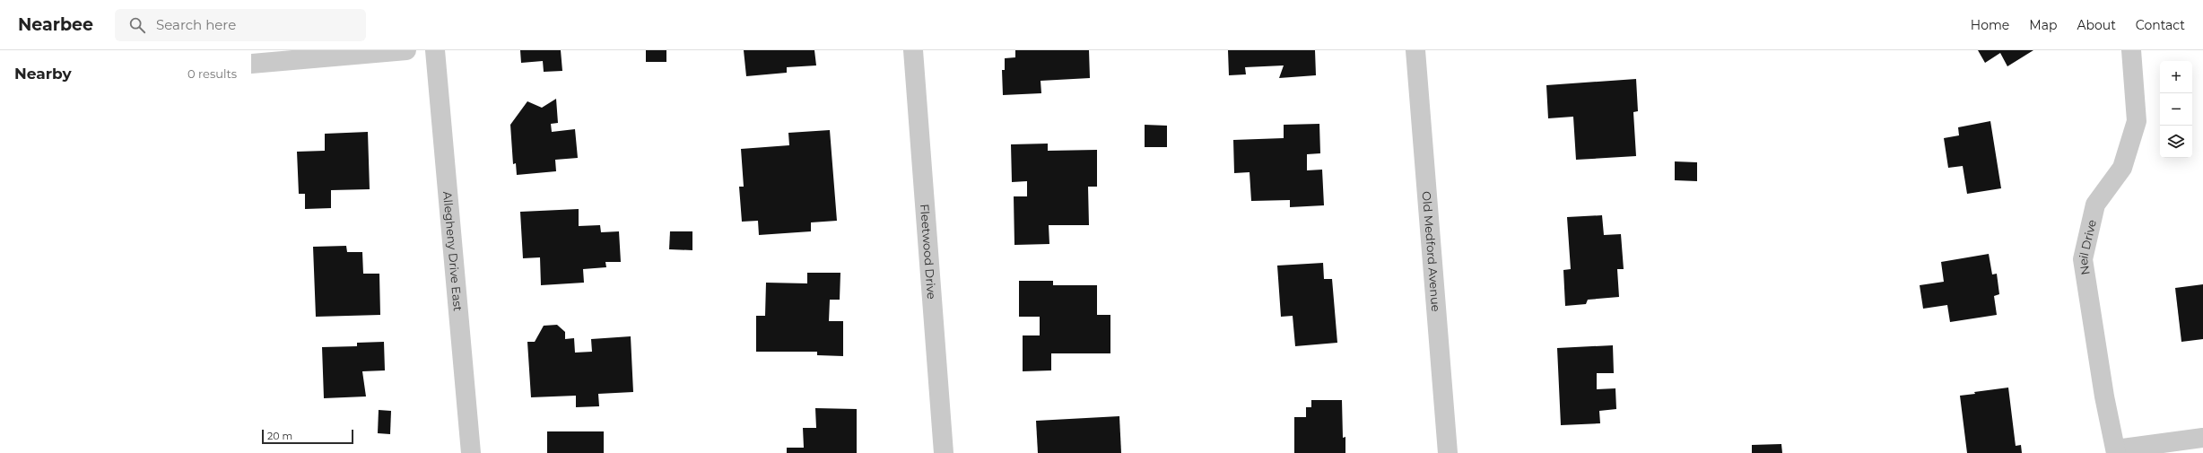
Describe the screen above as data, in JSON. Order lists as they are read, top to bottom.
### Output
{
  "streets": {
    "street": [
      "Neil Drive",
      "Allegheny Drive East",
      "Fleetwood Drive",
      "Old Medford Avenue"
    ]
  },
  "scale_bar": "20 m",
  "page": {
    "header": "Nearbee",
    "search": "Search here",
    "nav": [
      "Home",
      "Map",
      "About",
      "Contact"
    ],
    "heading": ["Nearby", "0 results"],
    "map_buttons": ["+", "−"],
    "scale": "20 m"
  }
}
